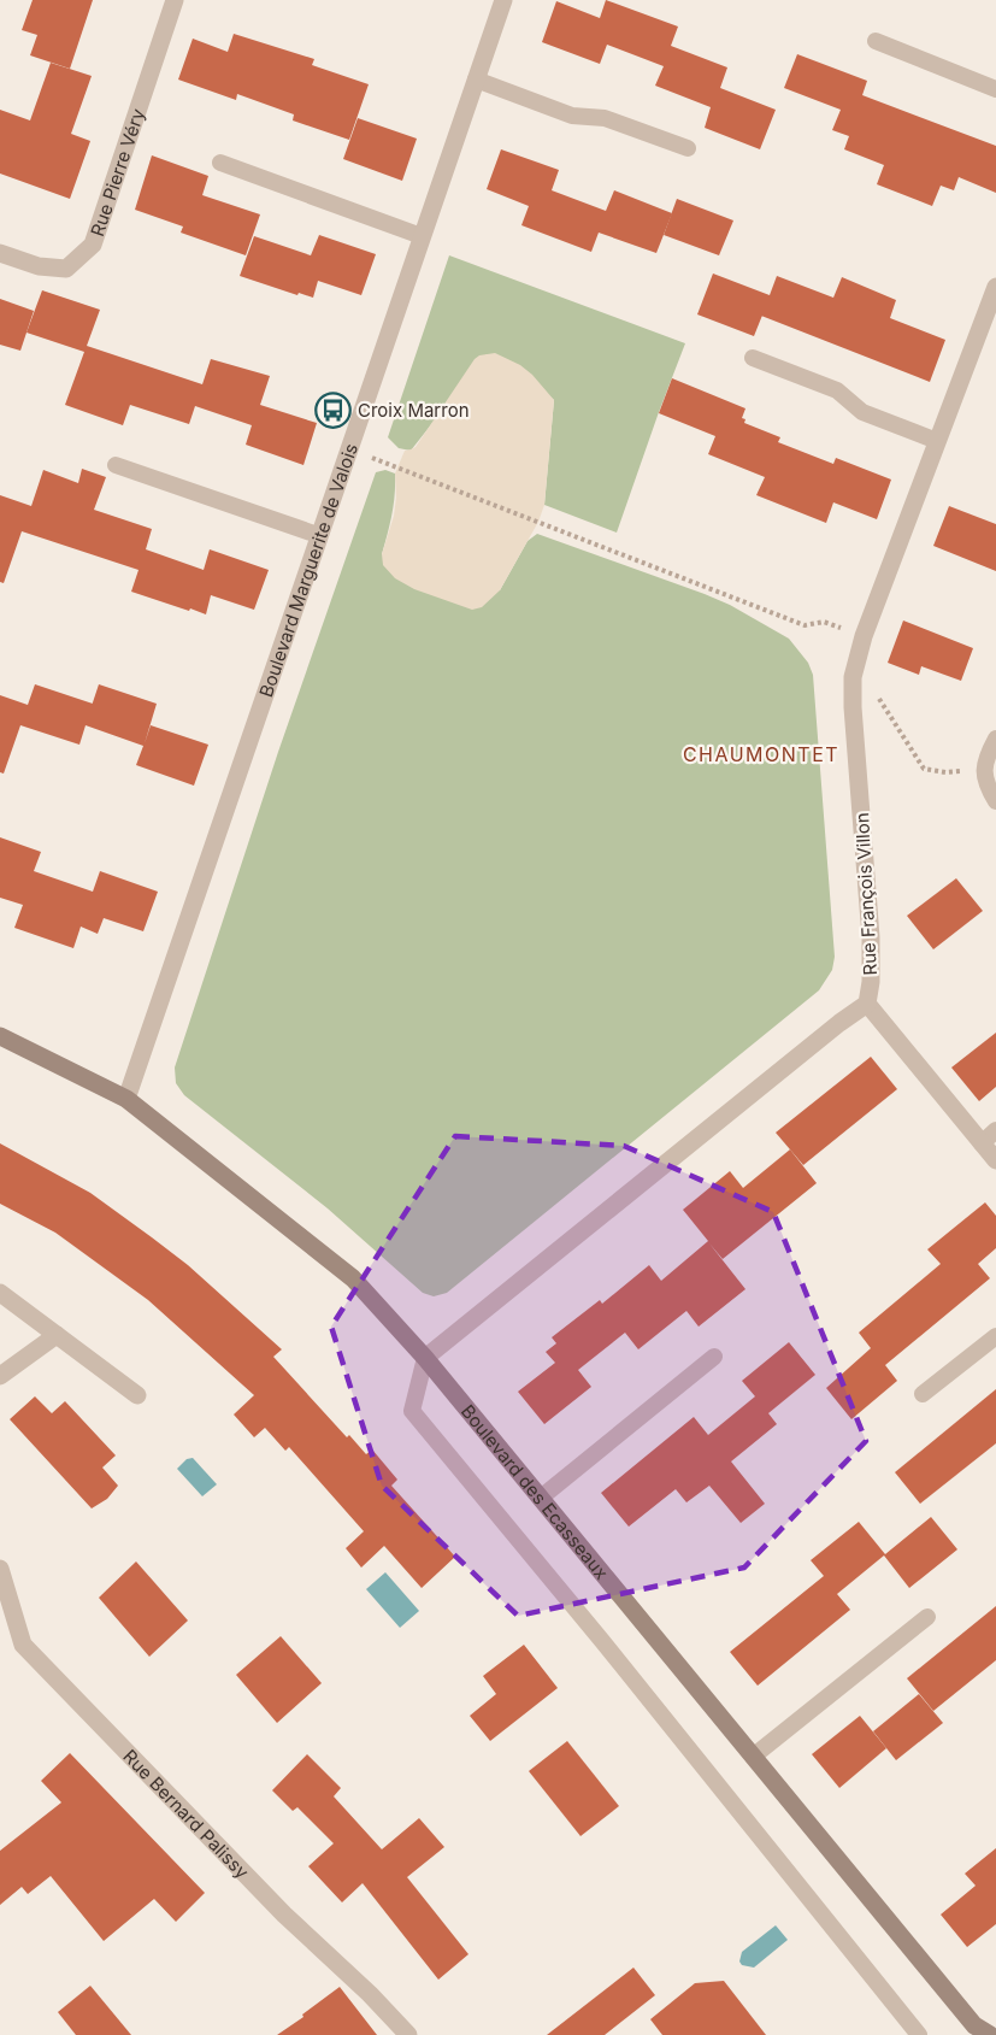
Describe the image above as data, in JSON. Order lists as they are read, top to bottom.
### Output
{
  "streets": {
    "street": [
      "Rue Pierre Véry",
      "Boulevard Marguerite de Valois",
      "Rue François Villon",
      "Boulevard des Ecasseaux",
      "Rue Bernard Palissy"
    ]
  },
  "crossings": [
    ["Boulevard Marguerite de Valois", "Boulevard des Ecasseaux"]
  ],
  "districts": ["CHAUMONTET"],
  "places": {
    "bus stop": ["Croix Marron"]
  }
}
